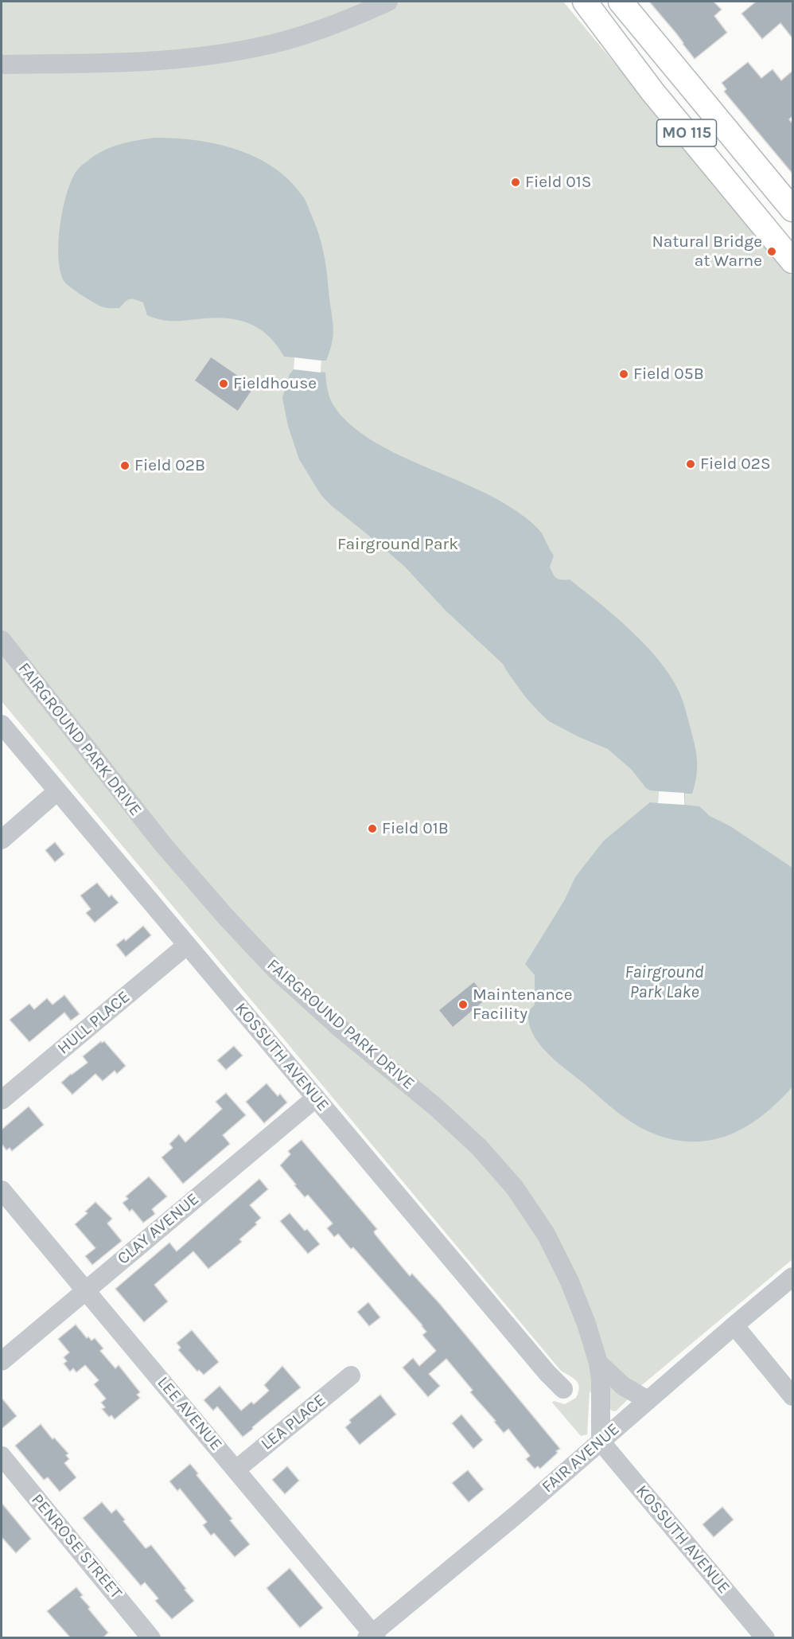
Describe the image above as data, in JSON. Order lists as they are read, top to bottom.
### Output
{
  "streets": {
    "main road": ["MO 115"],
    "street": [
      "FAIRGROUND PARK DRIVE",
      "HULL PLACE",
      "KOSSUTH AVENUE",
      "CLAY AVENUE",
      "LEE AVENUE",
      "LEA PLACE",
      "FAIR AVENUE",
      "PENROSE STREET"
    ]
  },
  "crossings": [
    ["FAIRGROUND PARK DRIVE", "KOSSUTH AVENUE"],
    ["FAIRGROUND PARK DRIVE", "FAIR AVENUE"],
    ["HULL PLACE", "KOSSUTH AVENUE"],
    ["KOSSUTH AVENUE", "CLAY AVENUE"],
    ["KOSSUTH AVENUE", "FAIR AVENUE"],
    ["CLAY AVENUE", "LEE AVENUE"],
    ["LEE AVENUE", "LEA PLACE"],
    ["LEE AVENUE", "FAIR AVENUE"]
  ],
  "water": ["Fairground Park Lake"],
  "parks": ["Fairground Park"],
  "places": [
    "Field 01S",
    "Natural Bridge at Warne",
    "Field 05B",
    "Fieldhouse",
    "Field 02S",
    "Field 02B",
    "Field 01B",
    "Maintenance Facility"
  ]
}
